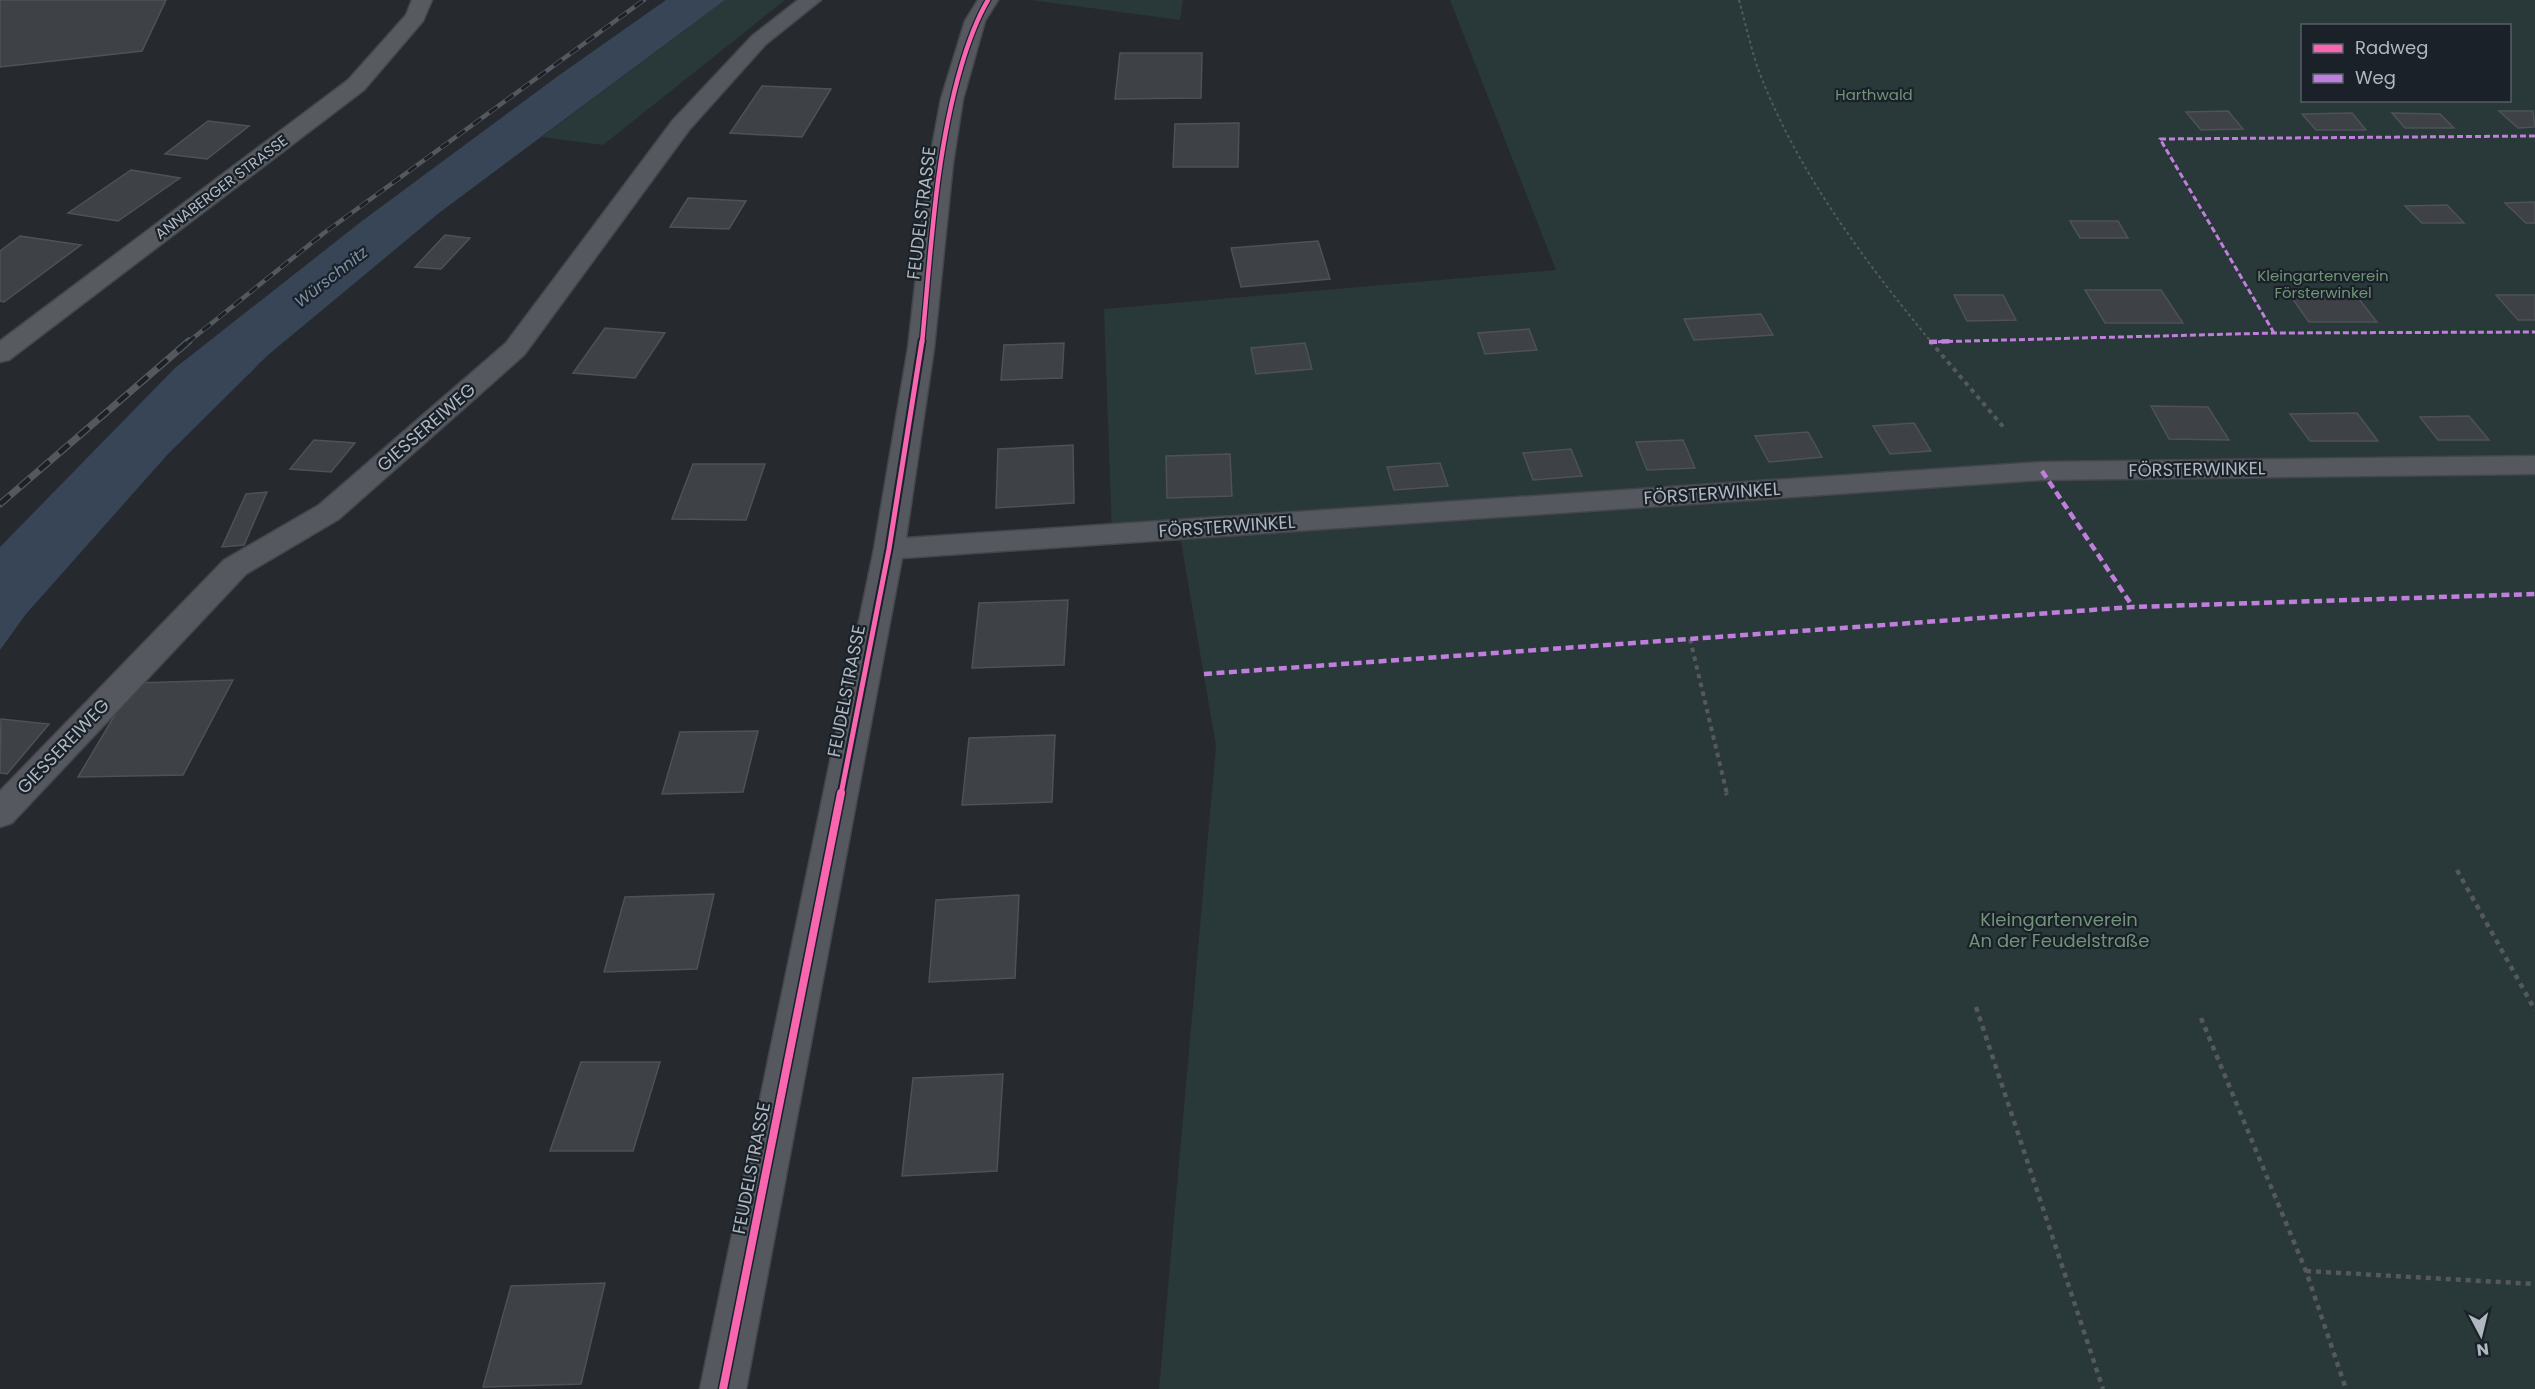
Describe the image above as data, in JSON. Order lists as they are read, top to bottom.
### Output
{
  "streets": {
    "main road": ["ANNABERGER STRASSE"],
    "street": ["FEUDELSTRASSE", "GIESSEREIWEG", "FÖRSTERWINKEL"]
  },
  "crossings": [
    ["FEUDELSTRASSE", "FÖRSTERWINKEL"]
  ],
  "water": ["Würschnitz"],
  "parks": ["Harthwald", "Kleingartenverein Försterwinkel", "Kleingartenverein An der Feudelstraße"],
  "legend": ["Radweg", "Weg"],
  "north": "bottom"
}
